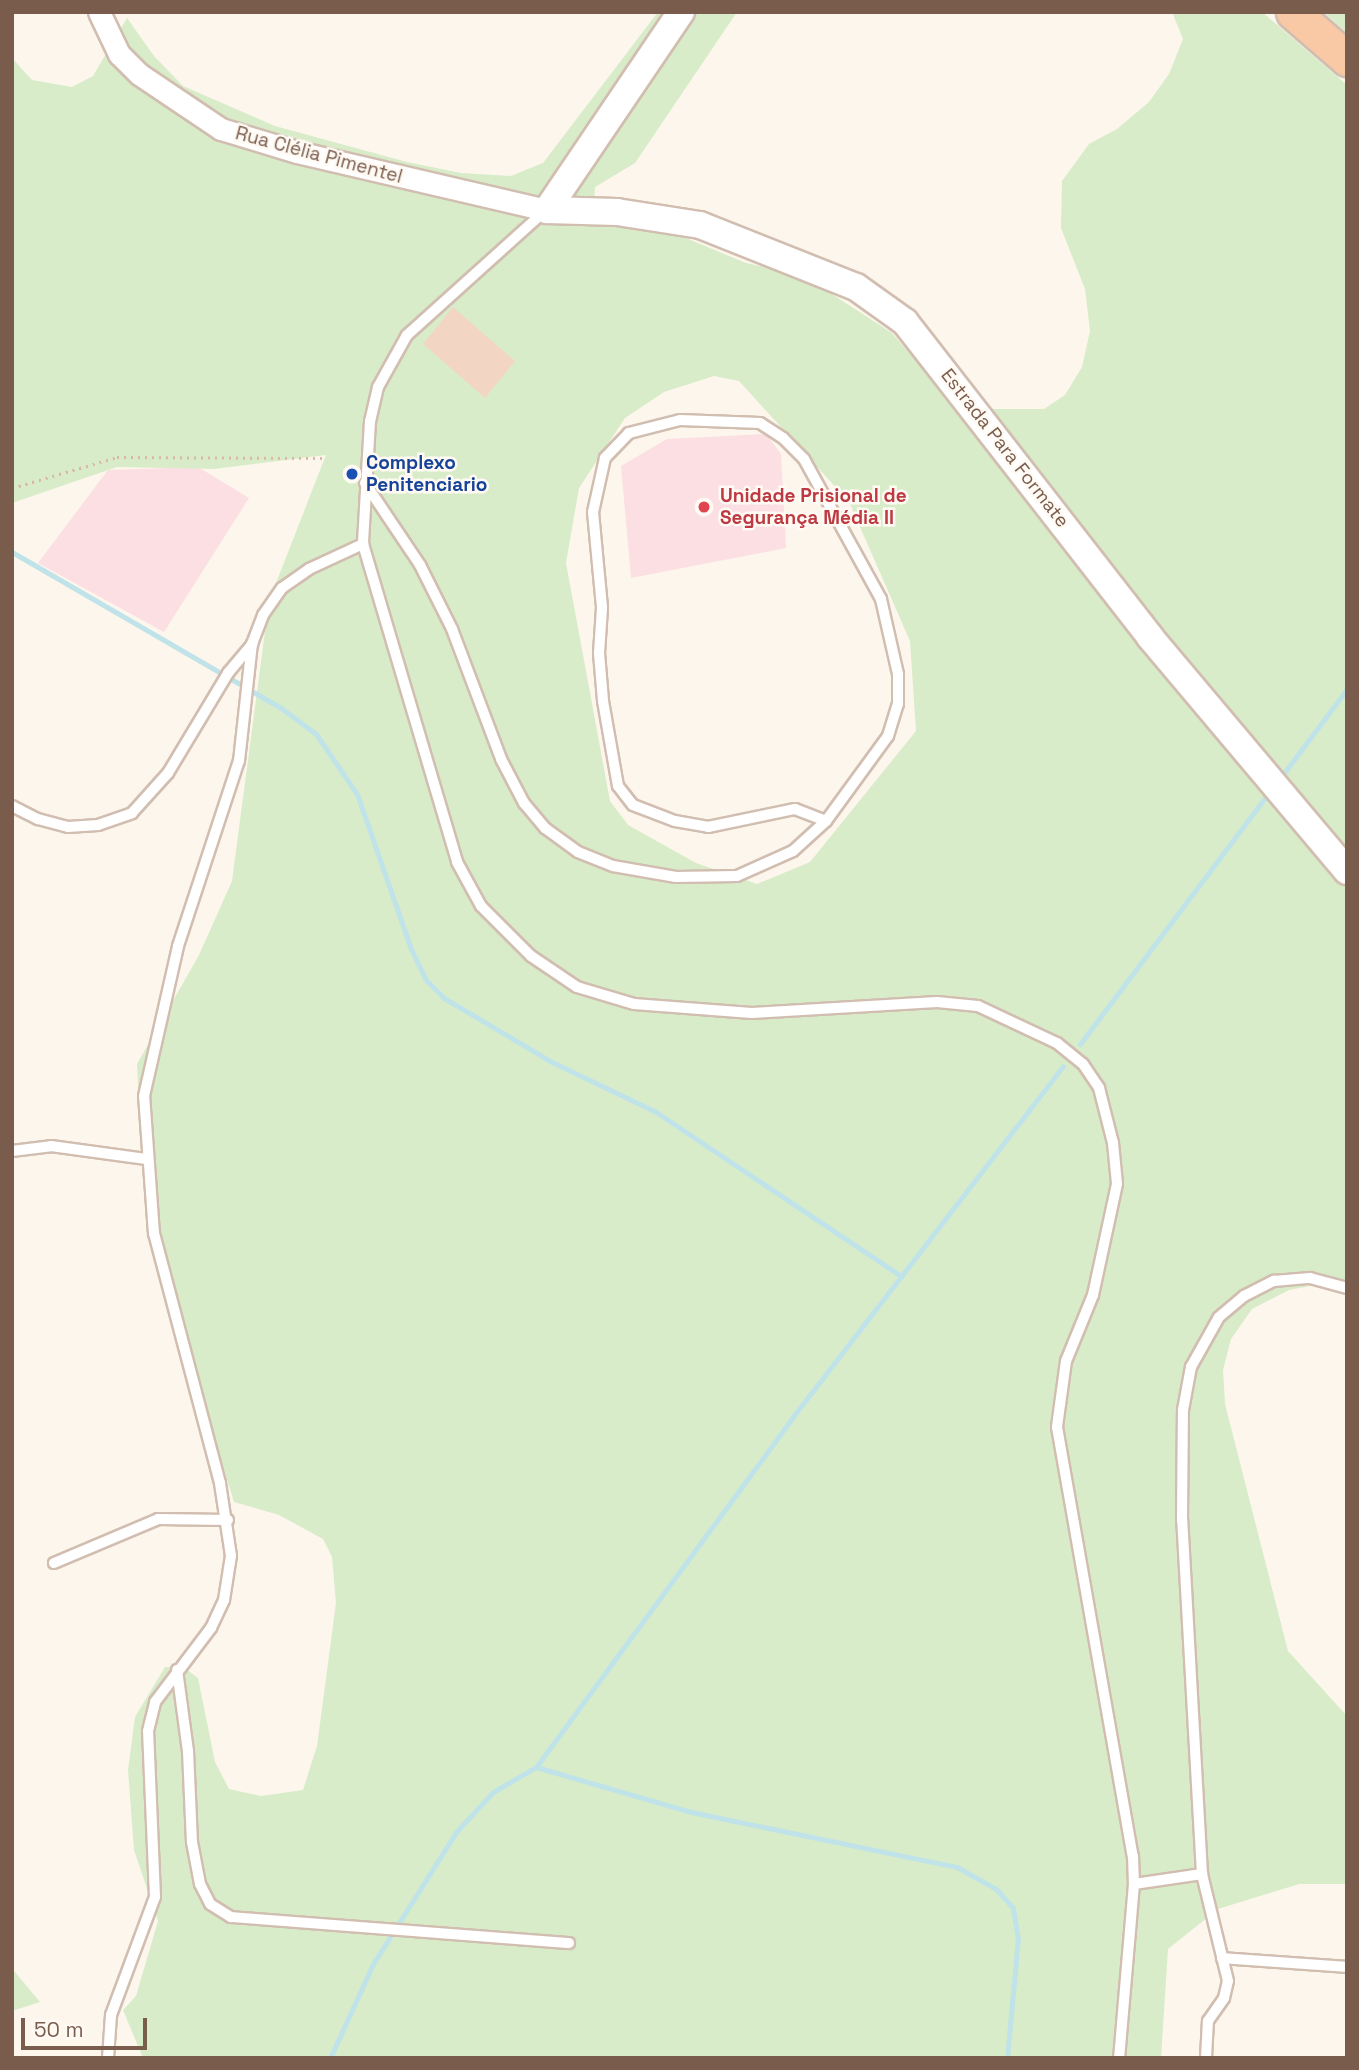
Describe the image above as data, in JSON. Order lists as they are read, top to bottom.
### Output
{
  "streets": {
    "street": ["Rua Clélia Pimentel", "Estrada Para Formate"]
  },
  "crossings": [
    ["Rua Clélia Pimentel", "Estrada Para Formate"]
  ],
  "places": ["Complexo Penitenciario", "Unidade Prisional de Segurança Média II"],
  "scale_bar": "50 m"
}
